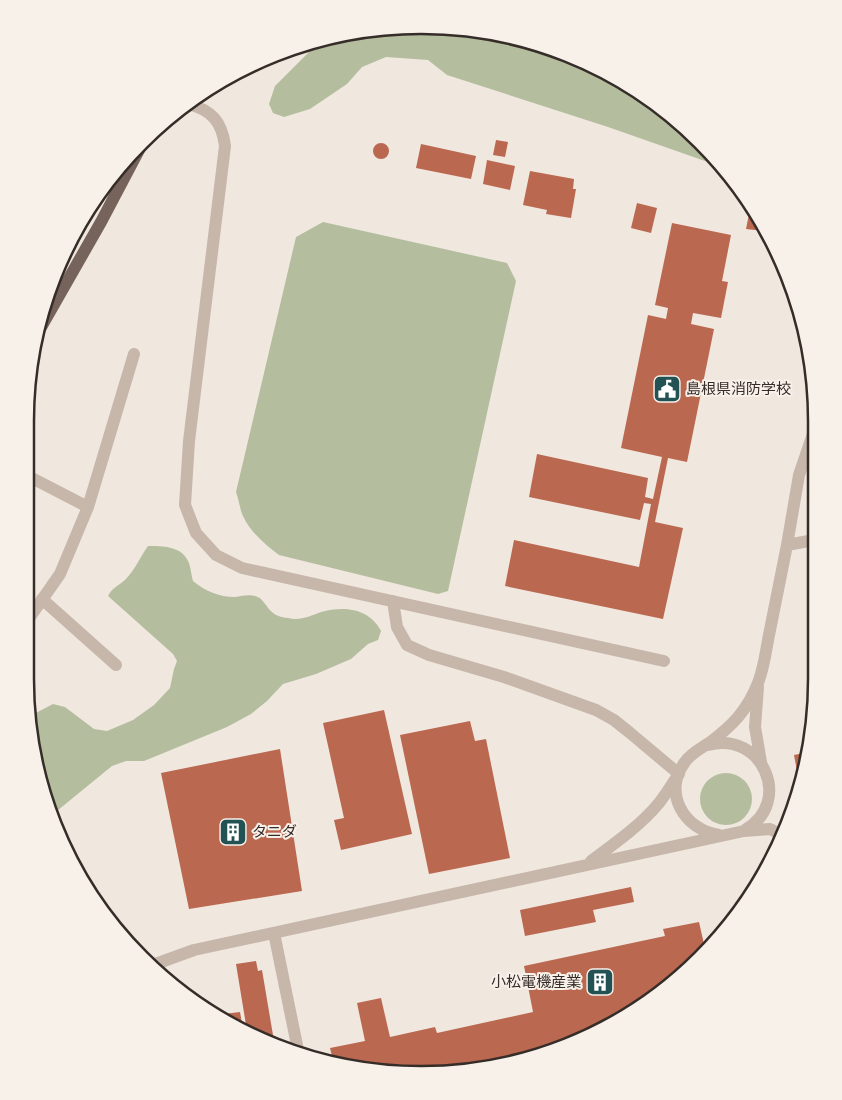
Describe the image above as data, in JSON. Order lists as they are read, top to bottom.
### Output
{
  "places": {
    "public building": ["島根県消防学校"],
    "building": ["タニダ", "小松電機産業"]
  }
}
